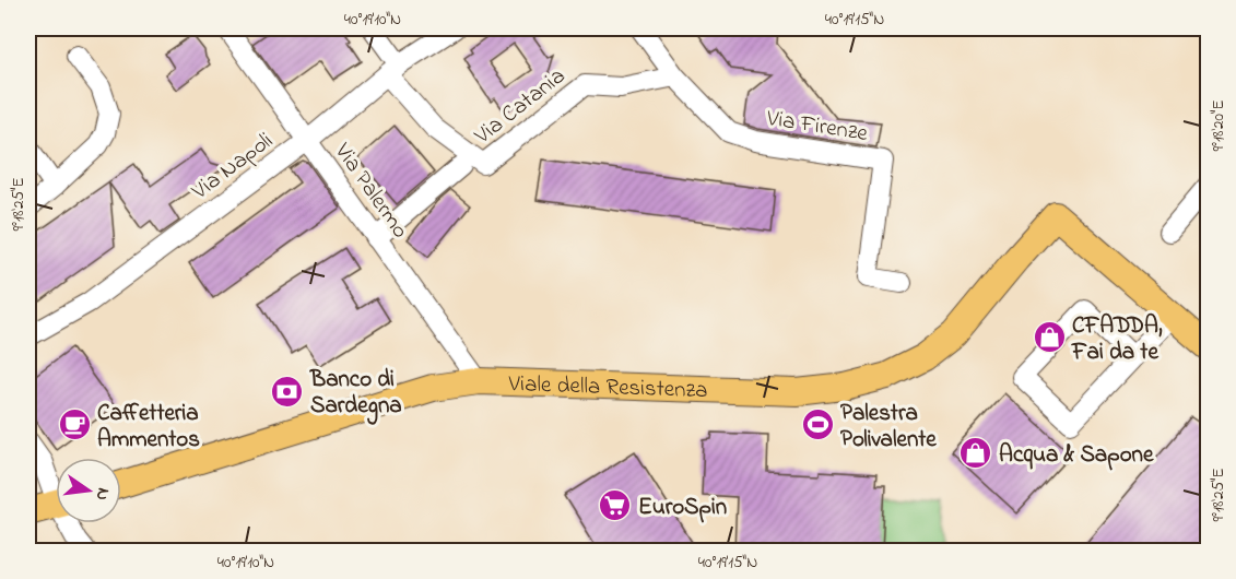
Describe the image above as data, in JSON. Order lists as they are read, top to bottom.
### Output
{
  "streets": {
    "main road": ["Viale della Resistenza"],
    "street": [
      "Via Catania",
      "Via Firenze",
      "Via Napoli",
      "Via Palermo"
    ]
  },
  "crossings": [
    ["Via Catania", "Via Firenze"],
    ["Via Catania", "Via Napoli"],
    ["Via Napoli", "Via Palermo"],
    ["Via Palermo", "Viale della Resistenza"]
  ],
  "places": {
    "shop": ["CFADDA, Fai da te", "Acqua & Sapone"],
    "bank": ["Banco di Sardegna"],
    "cafe": ["Caffetteria Ammentos"],
    "sports": ["Palestra Polivalente"],
    "supermarket": ["EuroSpin"]
  },
  "north": "right",
  "coordinates": [
    "40°19'10\"N",
    "40°19'15\"N",
    "9°18'20\"E",
    "9°18'25\"E"
  ]
}
